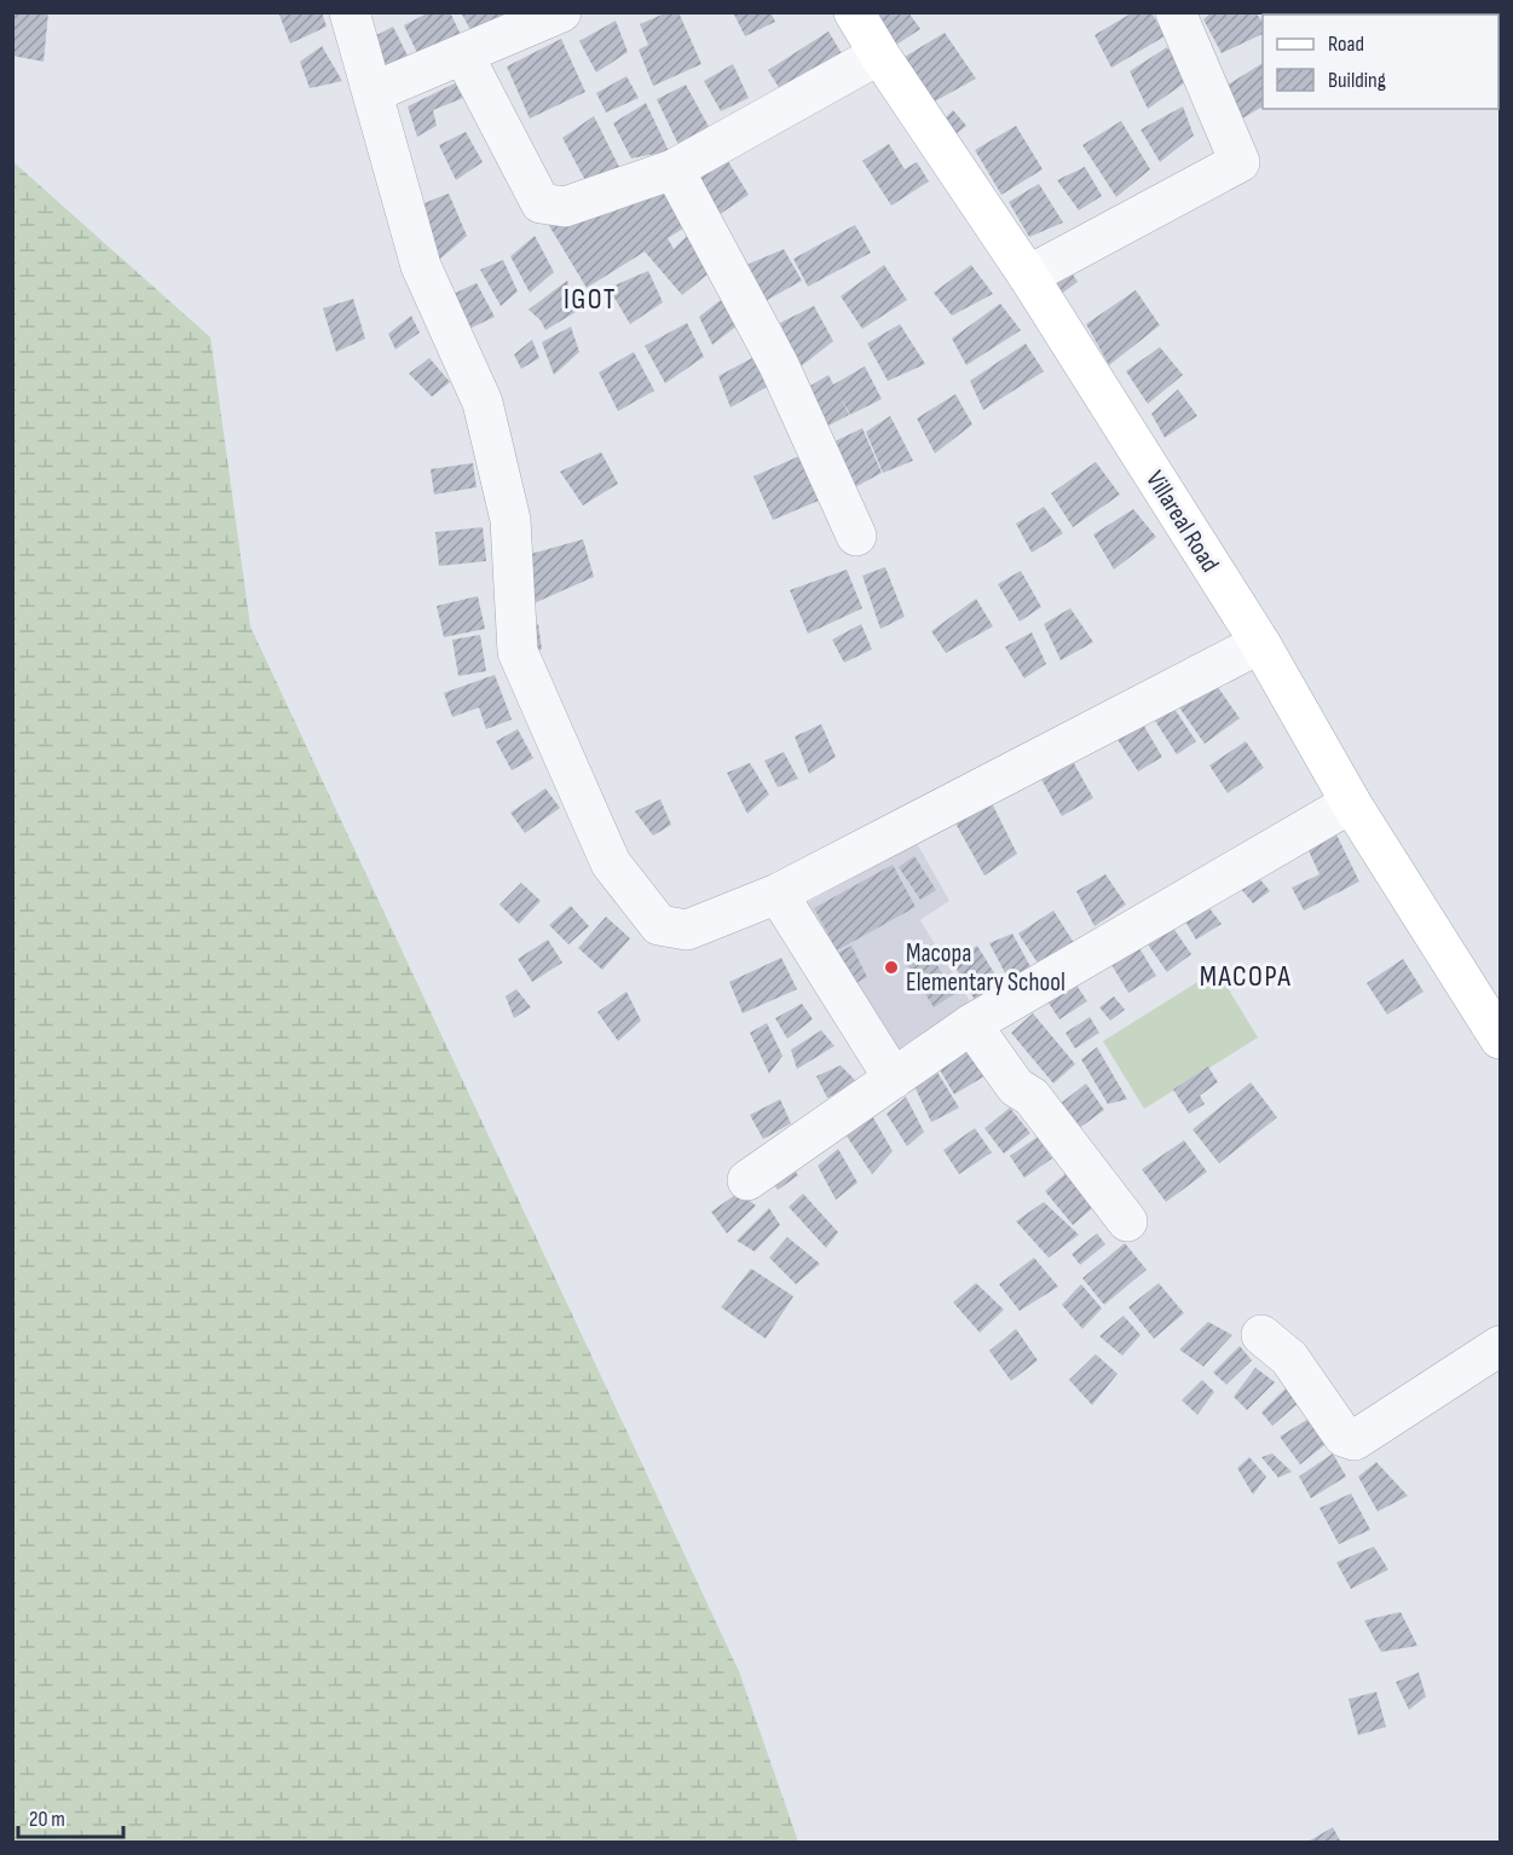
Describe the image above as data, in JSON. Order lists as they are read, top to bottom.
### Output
{
  "streets": {
    "main road": ["Villareal Road"]
  },
  "districts": ["IGOT", "MACOPA"],
  "places": ["Macopa Elementary School"],
  "legend": ["Road", "Building"],
  "scale_bar": "20 m"
}
